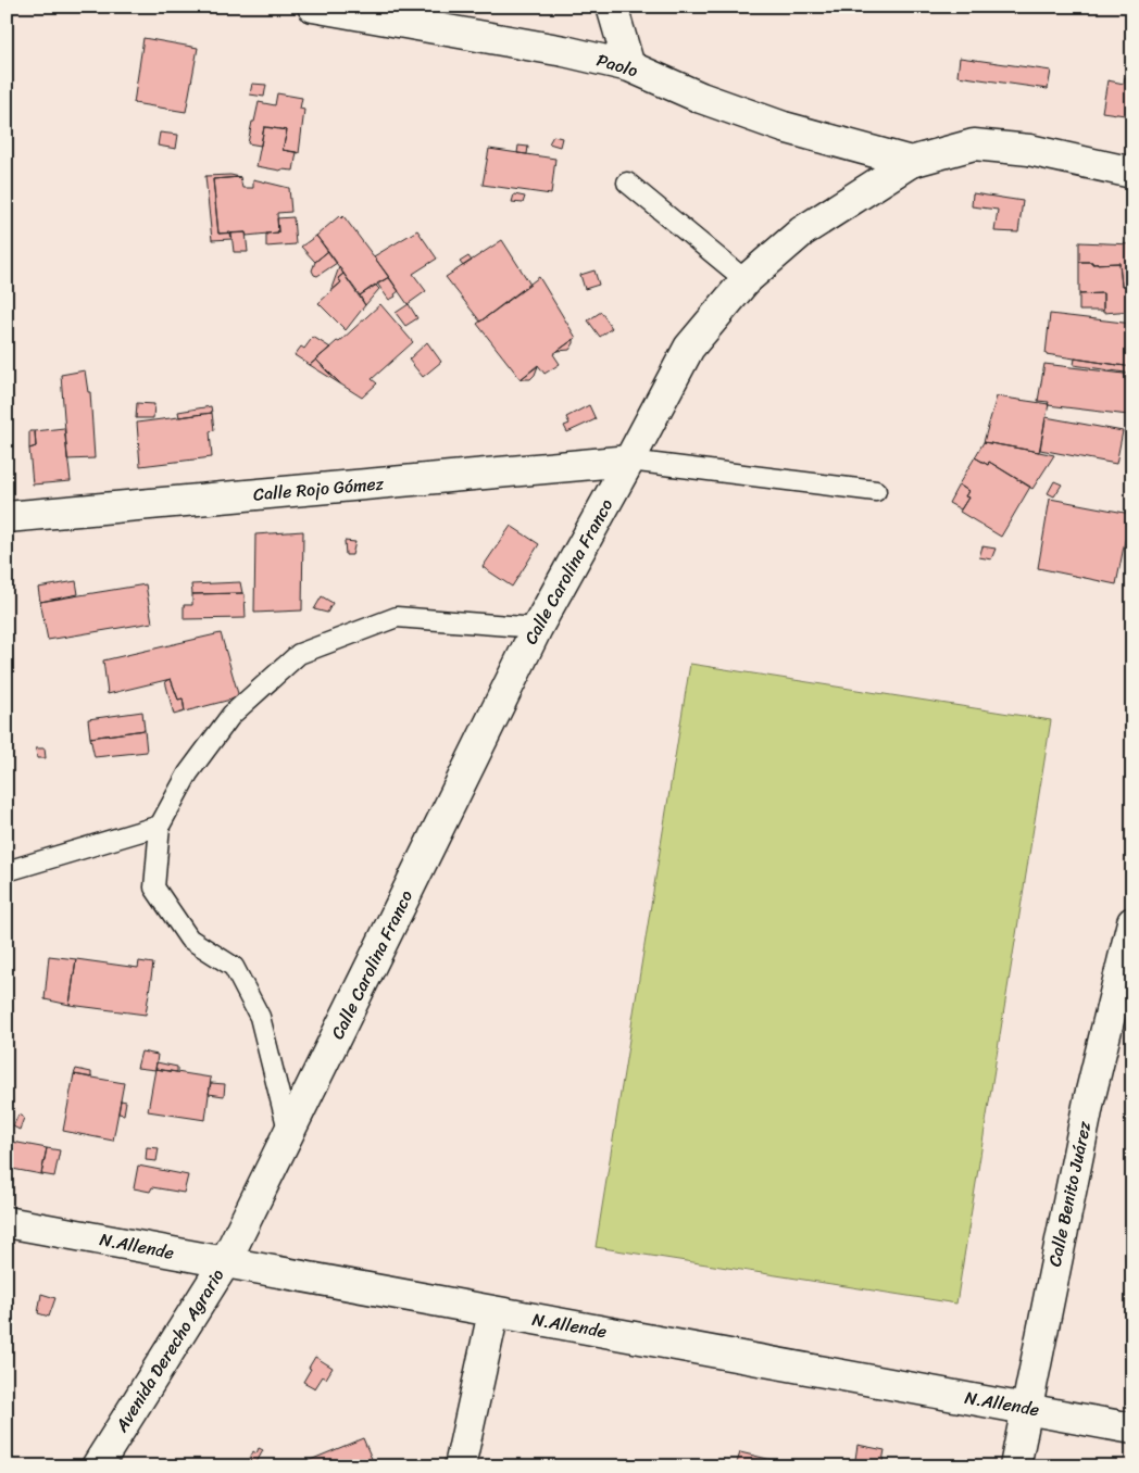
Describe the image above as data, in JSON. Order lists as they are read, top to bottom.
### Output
{
  "streets": {
    "street": [
      "Paolo",
      "Calle Rojo Gómez",
      "Calle Carolina Franco",
      "Calle Benito Juárez",
      "N.Allende",
      "Avenida Derecho Agrario"
    ]
  },
  "crossings": [
    ["Paolo", "Calle Carolina Franco"],
    ["Calle Rojo Gómez", "Calle Carolina Franco"],
    ["Calle Carolina Franco", "N.Allende"],
    ["Calle Carolina Franco", "Avenida Derecho Agrario"],
    ["Calle Benito Juárez", "N.Allende"],
    ["N.Allende", "Avenida Derecho Agrario"]
  ]
}
